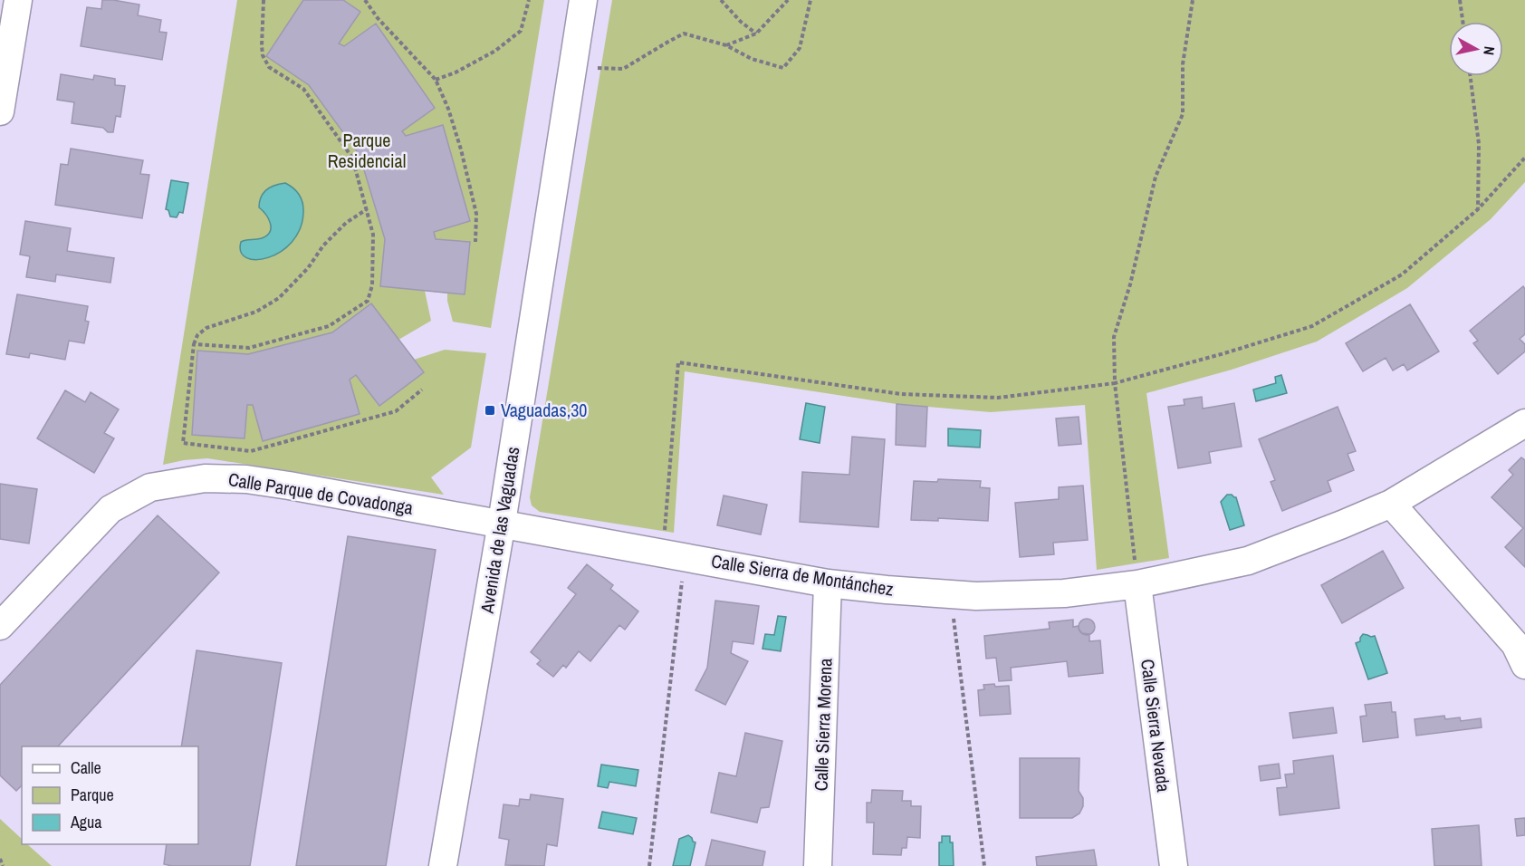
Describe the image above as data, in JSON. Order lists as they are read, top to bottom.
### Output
{
  "streets": {
    "street": [
      "Calle Parque de Covadonga",
      "Avenida de las Vaguadas",
      "Calle Sierra de Montánchez",
      "Calle Sierra Morena",
      "Calle Sierra Nevada"
    ]
  },
  "crossings": [
    ["Calle Parque de Covadonga", "Avenida de las Vaguadas"],
    ["Calle Parque de Covadonga", "Calle Sierra de Montánchez"],
    ["Avenida de las Vaguadas", "Calle Sierra de Montánchez"],
    ["Calle Sierra de Montánchez", "Calle Sierra Morena"],
    ["Calle Sierra de Montánchez", "Calle Sierra Nevada"]
  ],
  "parks": ["Parque Residencial"],
  "places": {
    "transit": ["Vaguadas,30"]
  },
  "legend": ["Calle", "Parque", "Agua"],
  "north": "right"
}
